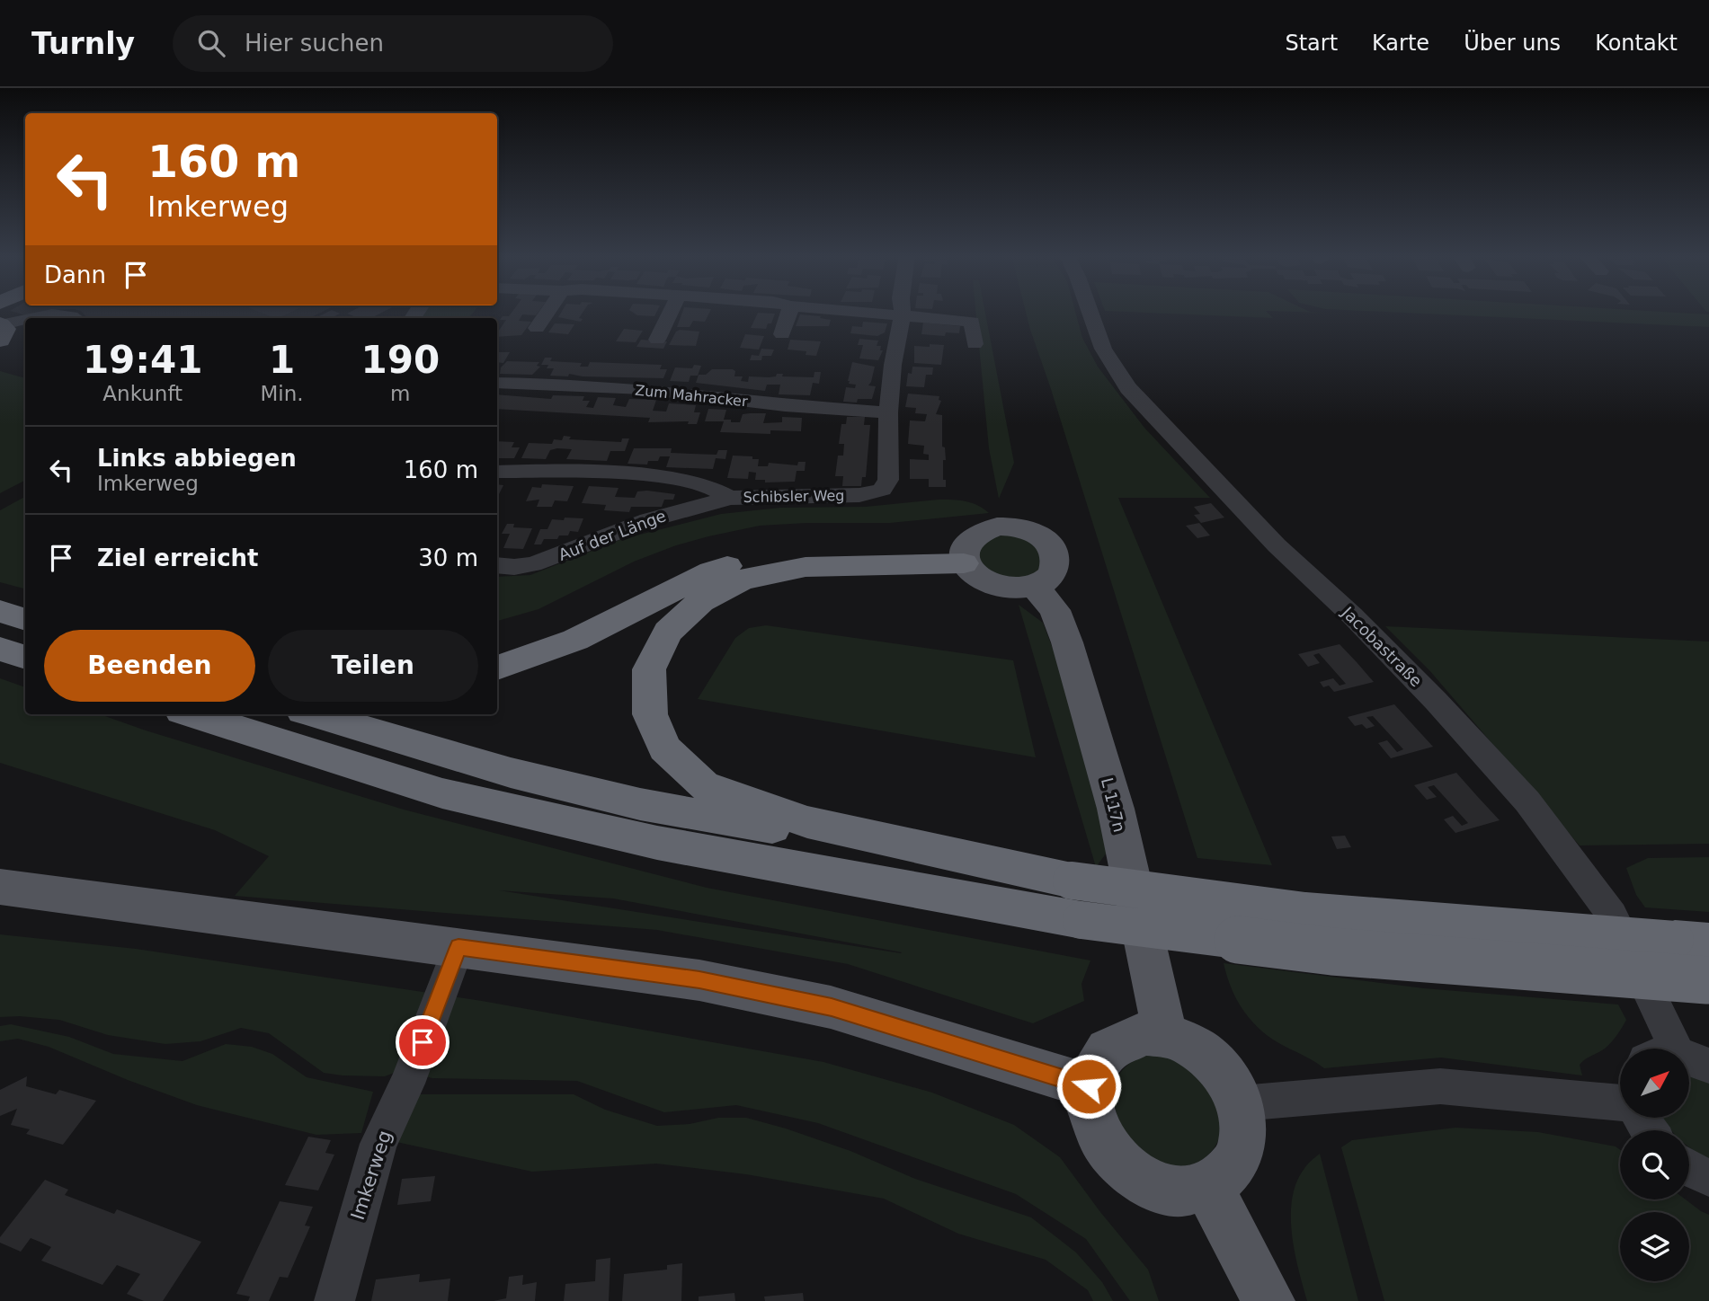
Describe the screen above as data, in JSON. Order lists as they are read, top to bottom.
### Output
{
  "streets": {
    "main road": ["L 117n"],
    "street": [
      "Zum Mahracker",
      "Schibsler Weg",
      "Auf der Länge",
      "Jacobastraße",
      "Imkerweg"
    ]
  },
  "crossings": [
    ["Zum Mahracker", "Schibsler Weg"],
    ["Schibsler Weg", "Auf der Länge"]
  ],
  "north": "top right",
  "page": {
    "header": "Turnly",
    "search": "Hier suchen",
    "nav": [
      "Start",
      "Karte",
      "Über uns",
      "Kontakt"
    ],
    "turn": ["160 m", "Imkerweg"],
    "then": "Dann",
    "eta": [
      "19:41",
      "Ankunft",
      "1",
      "Min.",
      "190",
      "m"
    ],
    "list": [
      {
        "name": "Links abbiegen",
        "note": "Imkerweg",
        "value": "160 m"
      },
      {
        "name": "Ziel erreicht",
        "value": "30 m"
      }
    ],
    "buttons": ["Beenden", "Teilen"]
  }
}
